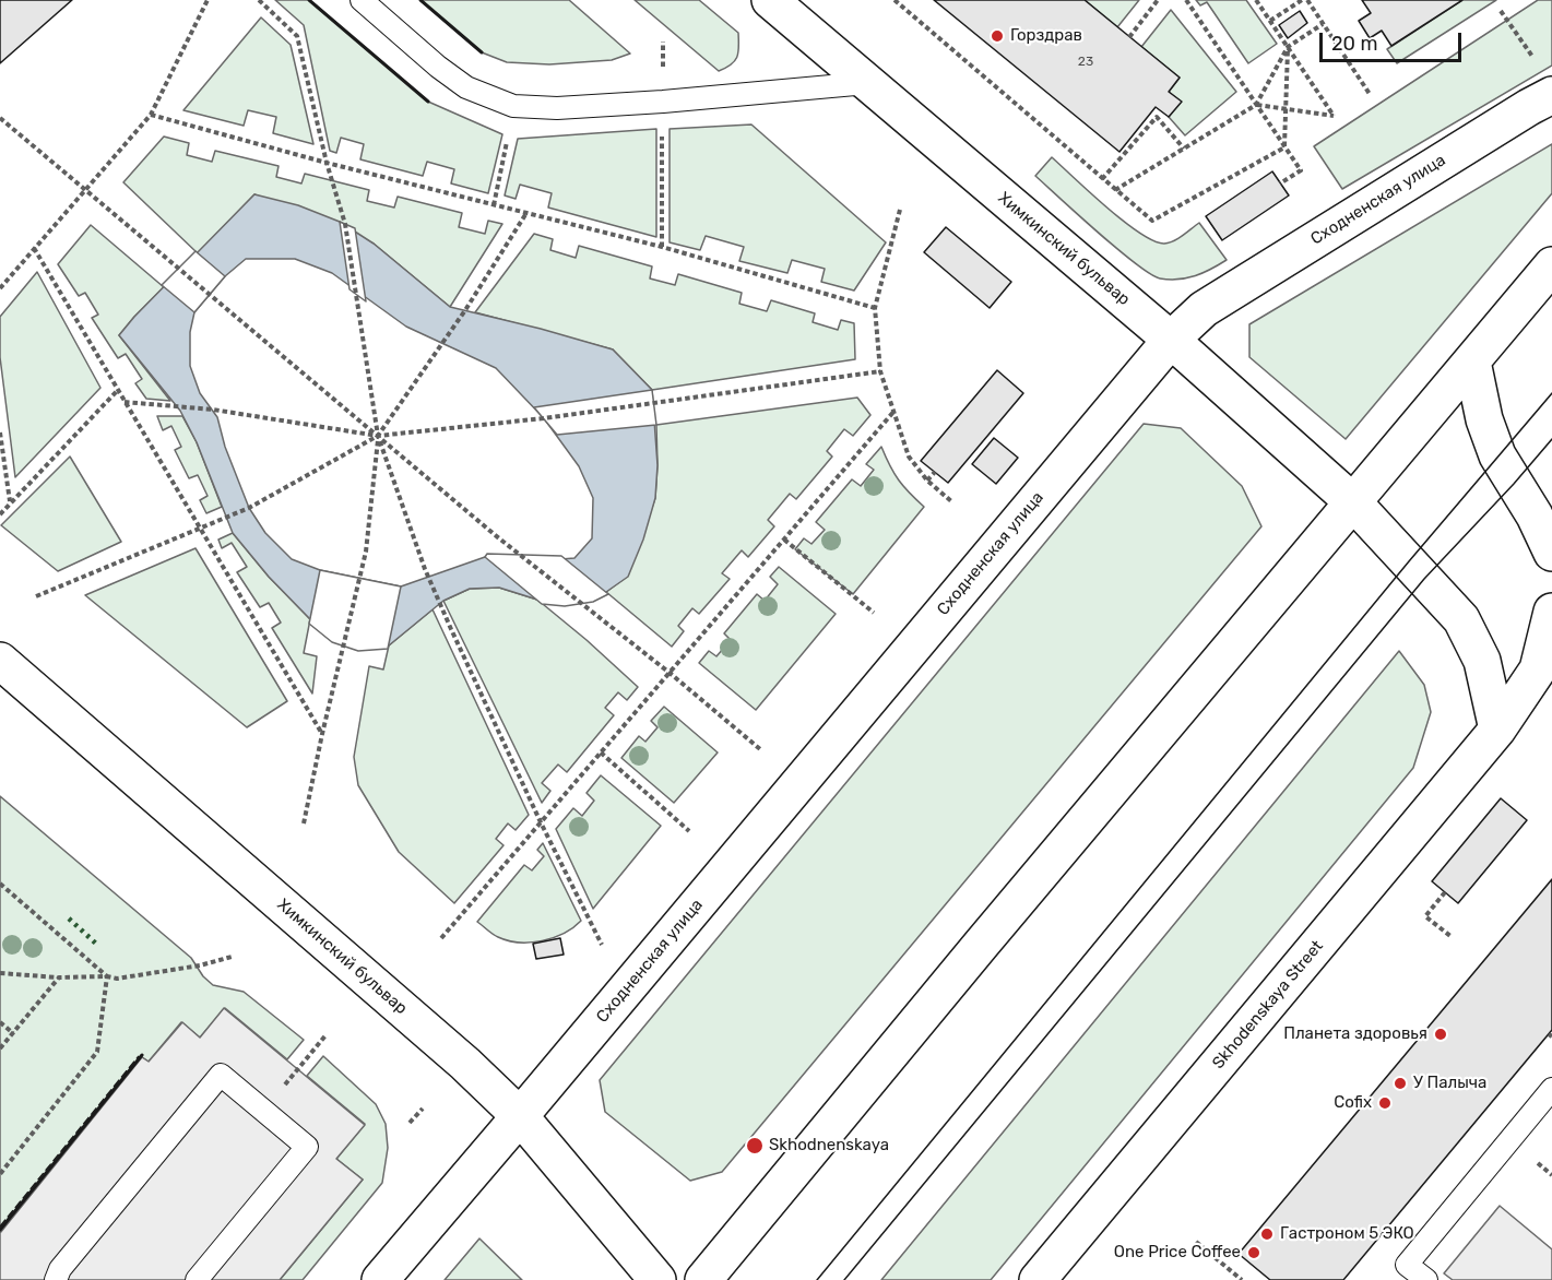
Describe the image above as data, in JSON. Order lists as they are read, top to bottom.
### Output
{
  "streets": {
    "main road": ["Сходненская улица", "Химкинский бульвар", "Skhodenskaya Street"]
  },
  "crossings": [
    ["Сходненская улица", "Химкинский бульвар"]
  ],
  "places": [
    "Горздрав",
    "Планета здоровья",
    "У Палыча",
    "Cofix",
    "Skhodnenskaya",
    "Гастроном 5 ЭКО",
    "One Price Coffee"
  ],
  "house_numbers": ["23"],
  "scale_bar": "20 m"
}
